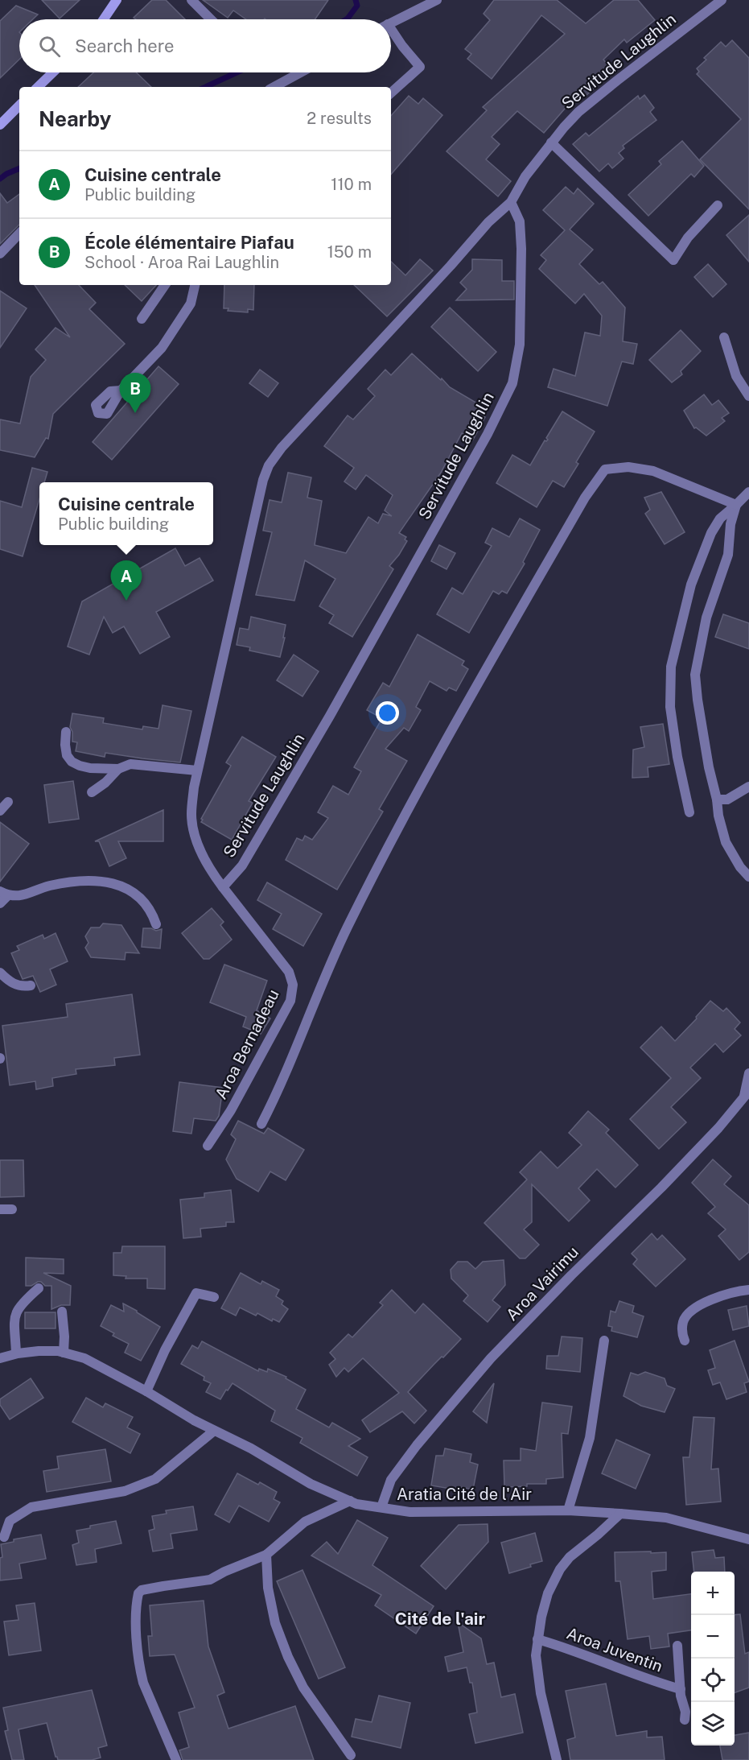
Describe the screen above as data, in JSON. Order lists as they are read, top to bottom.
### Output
{
  "streets": {
    "street": [
      "Servitude Laughlin",
      "Aroa Bernadeau",
      "Aroa Vairimu",
      "Aratia Cité de l'Air",
      "Aroa Juventin"
    ]
  },
  "crossings": [
    ["Servitude Laughlin", "Aroa Bernadeau"],
    ["Aroa Vairimu", "Aratia Cité de l'Air"]
  ],
  "districts": ["Cité de l'air"],
  "page": {
    "search": "Search here",
    "heading": ["Nearby", "2 results"],
    "list": [
      {
        "mark": "A",
        "name": "Cuisine centrale",
        "note": "Public building",
        "value": "110 m"
      },
      {
        "mark": "B",
        "name": "École élémentaire Piafau",
        "note": "School · Aroa Rai Laughlin",
        "value": "150 m"
      }
    ],
    "pins": ["B", "A"],
    "popup": ["Cuisine centrale", "Public building"],
    "map_buttons": ["+", "−"]
  }
}
